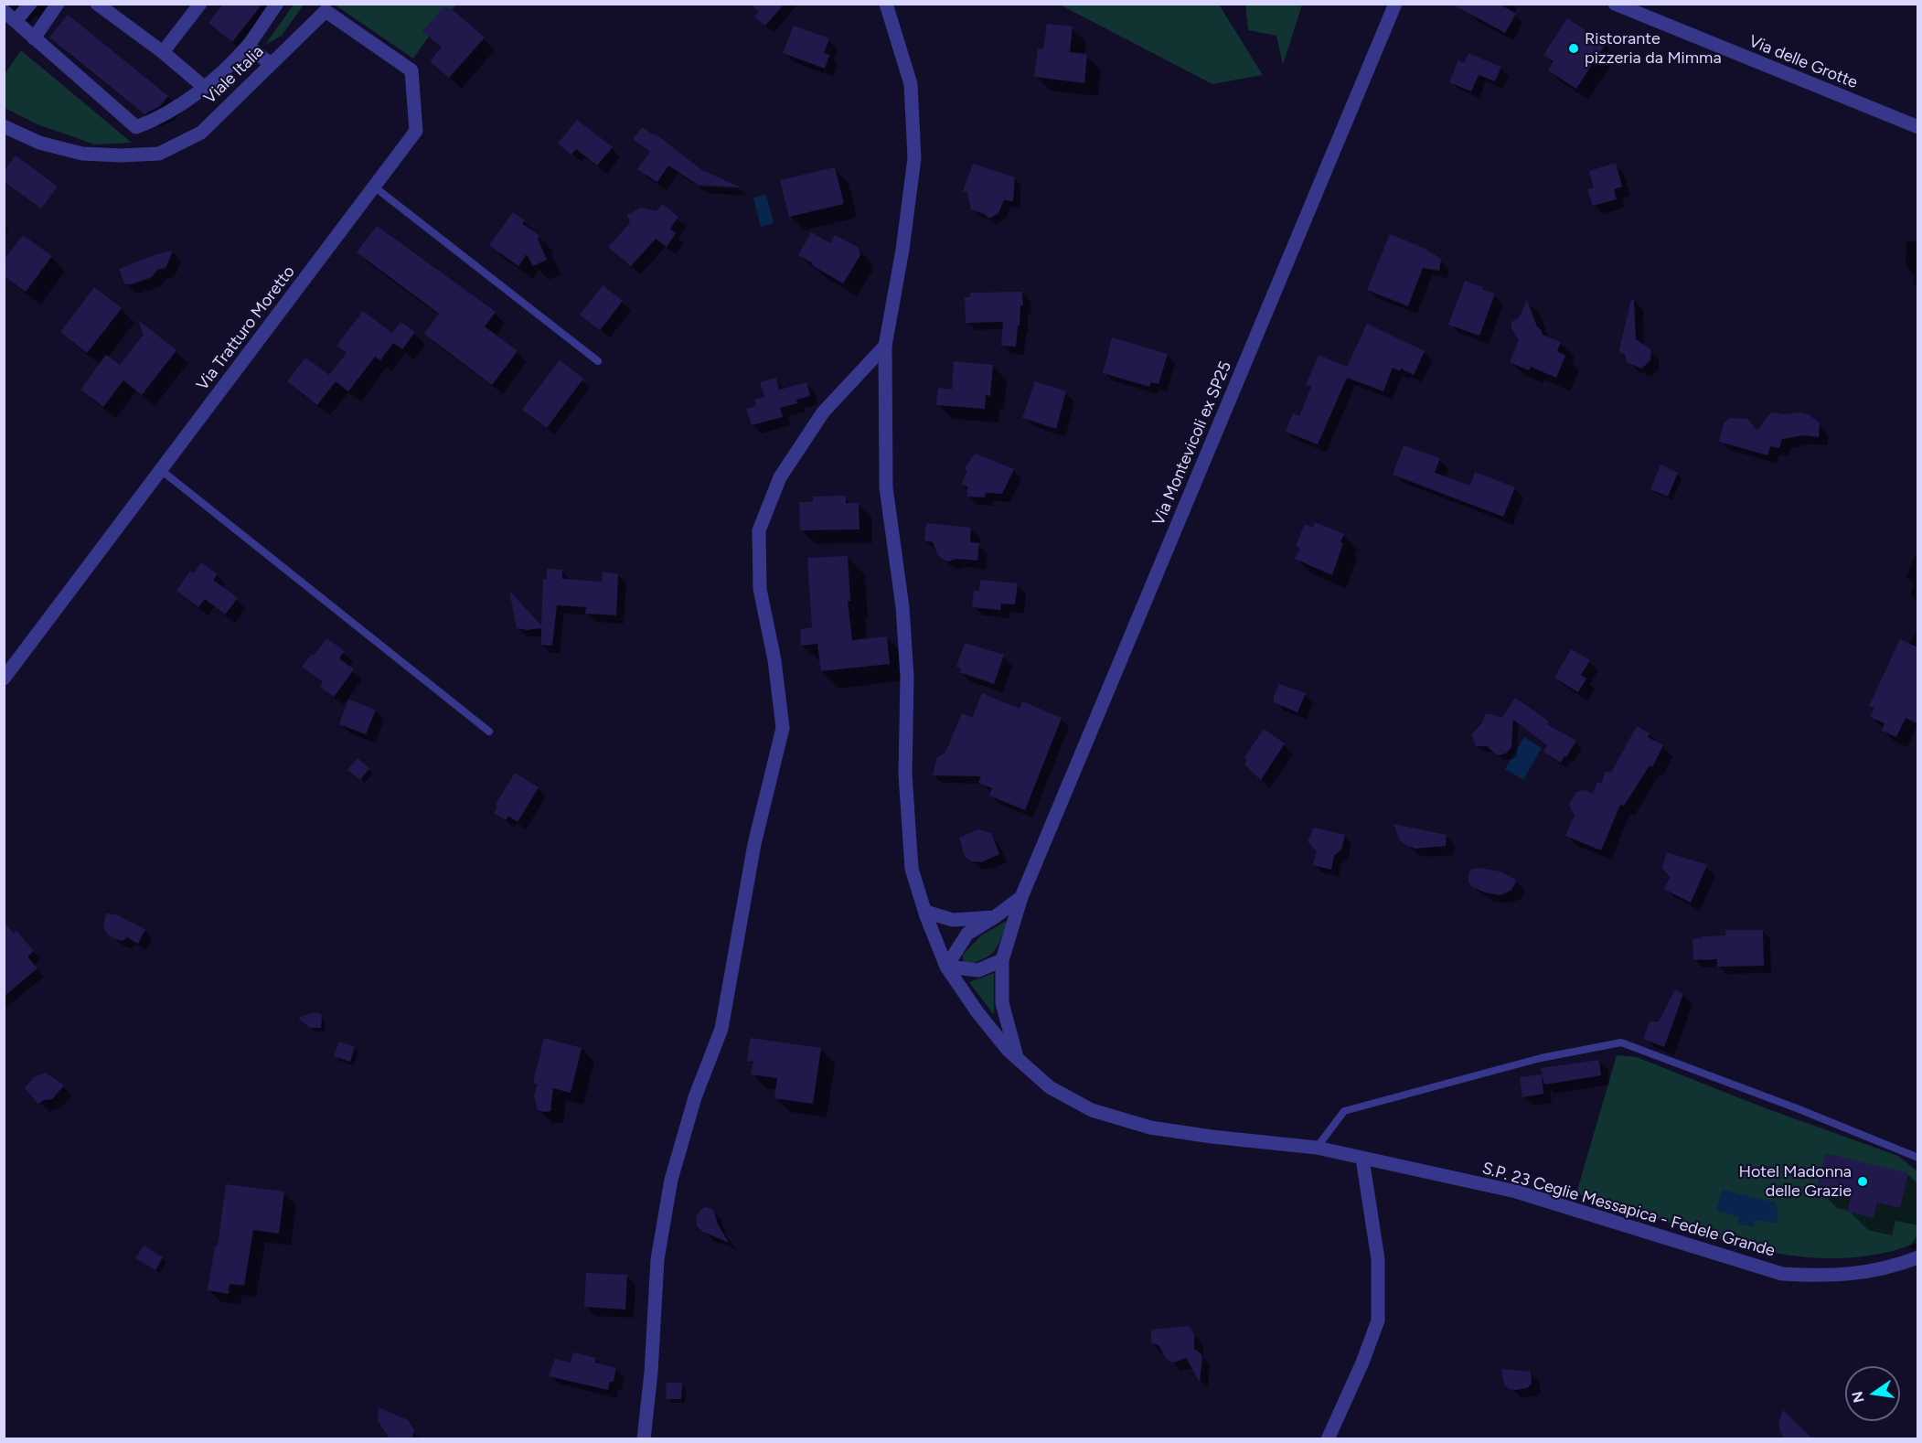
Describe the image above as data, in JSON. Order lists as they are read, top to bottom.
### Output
{
  "streets": {
    "street": [
      "Via delle Grotte",
      "Viale Italia",
      "Via Tratturo Moretto",
      "Via Montevicoli ex SP25",
      "S.P. 23 Ceglie Messapica - Fedele Grande"
    ]
  },
  "crossings": [
    ["Viale Italia", "Via Tratturo Moretto"],
    ["Via Montevicoli ex SP25", "S.P. 23 Ceglie Messapica - Fedele Grande"]
  ],
  "places": ["Ristorante pizzeria da Mimma", "Hotel Madonna delle Grazie"],
  "north": "left"
}
